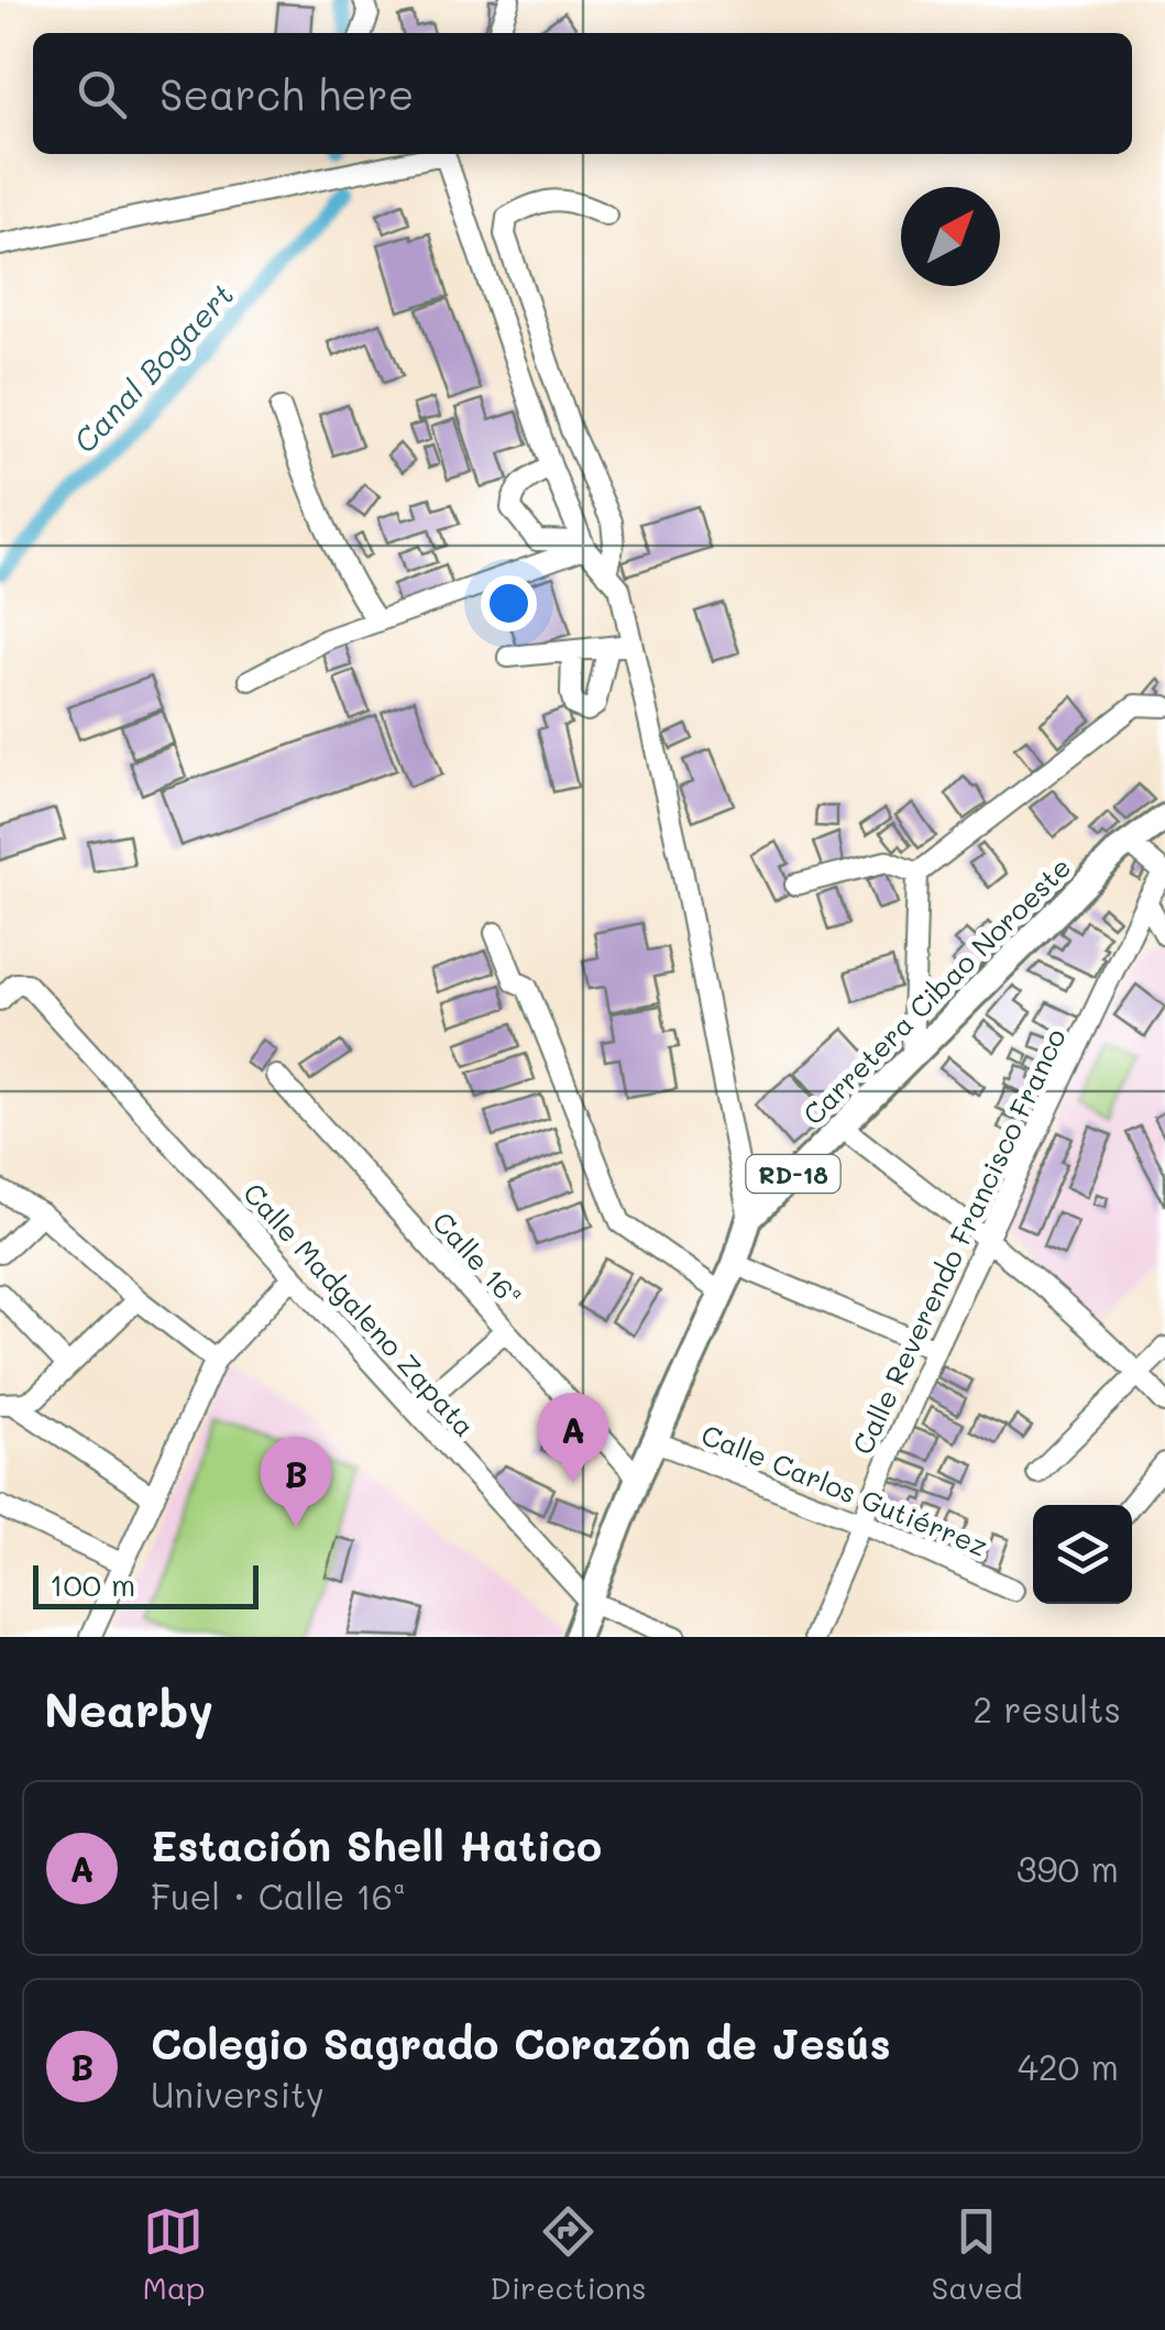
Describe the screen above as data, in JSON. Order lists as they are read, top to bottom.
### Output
{
  "streets": {
    "main road": ["Carretera Cibao Noroeste", "RD-18"],
    "street": [
      "Calle Reverendo Francisco Franco",
      "Calle 16ª",
      "Calle Madgaleno Zapata",
      "Calle Carlos Gutiérrez"
    ]
  },
  "crossings": [
    ["Carretera Cibao Noroeste", "Calle 16ª"],
    ["Carretera Cibao Noroeste", "Calle Madgaleno Zapata"],
    ["Carretera Cibao Noroeste", "Calle Carlos Gutiérrez"],
    ["Calle Reverendo Francisco Franco", "Calle Carlos Gutiérrez"]
  ],
  "water": ["Canal Bogaert"],
  "scale_bar": "100 m",
  "north": "top right",
  "page": {
    "search": "Search here",
    "pins": ["A", "B"],
    "scale": "100 m",
    "heading": ["Nearby", "2 results"],
    "list": [
      {
        "mark": "A",
        "name": "Estación Shell Hatico",
        "note": "Fuel · Calle 16ª",
        "value": "390 m"
      },
      {
        "mark": "B",
        "name": "Colegio Sagrado Corazón de Jesús",
        "note": "University",
        "value": "420 m"
      }
    ],
    "nav": ["Map", "Directions", "Saved"]
  }
}
